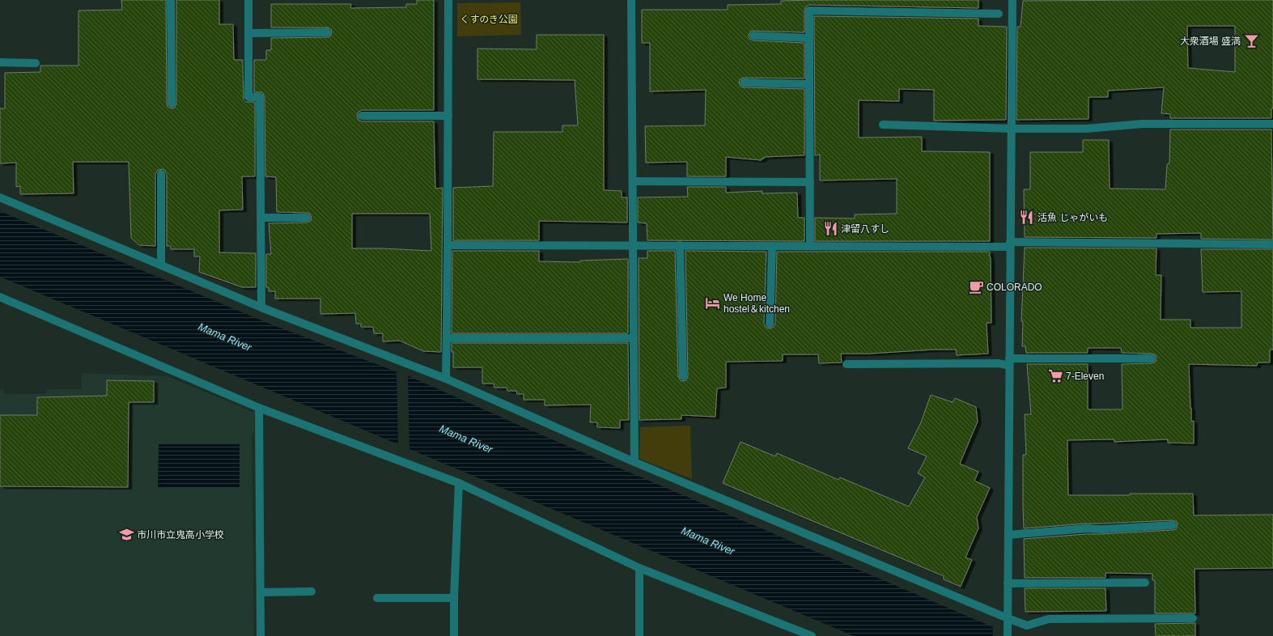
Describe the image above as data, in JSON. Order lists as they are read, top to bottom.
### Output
{
  "water": ["Mama River"],
  "parks": ["くすのき公園"],
  "places": {
    "bar": ["大衆酒場 盛満"],
    "restaurant": ["活魚 じゃがいも", "津留八すし"],
    "cafe": ["COLORADO"],
    "hotel": ["We Home hostel＆kitchen"],
    "supermarket": ["7-Eleven"],
    "school or university": ["市川市立鬼高小学校"]
  }
}
